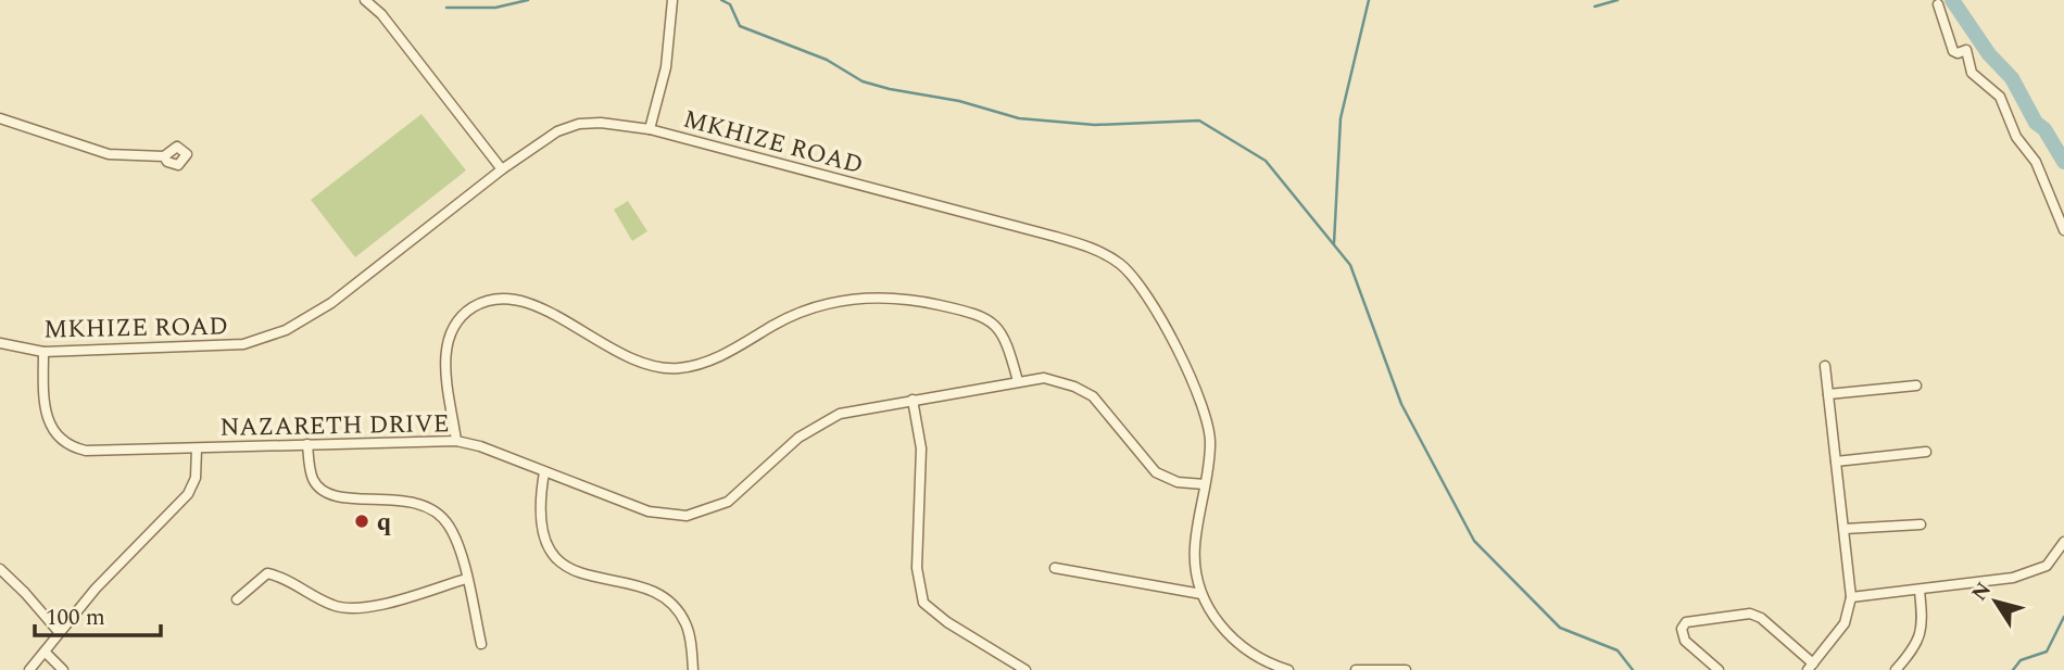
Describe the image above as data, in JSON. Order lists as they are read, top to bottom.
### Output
{
  "streets": {
    "street": ["MKHIZE ROAD", "NAZARETH DRIVE"]
  },
  "crossings": [
    ["MKHIZE ROAD", "NAZARETH DRIVE"]
  ],
  "places": ["q"],
  "scale_bar": "100 m",
  "north": "top left"
}
